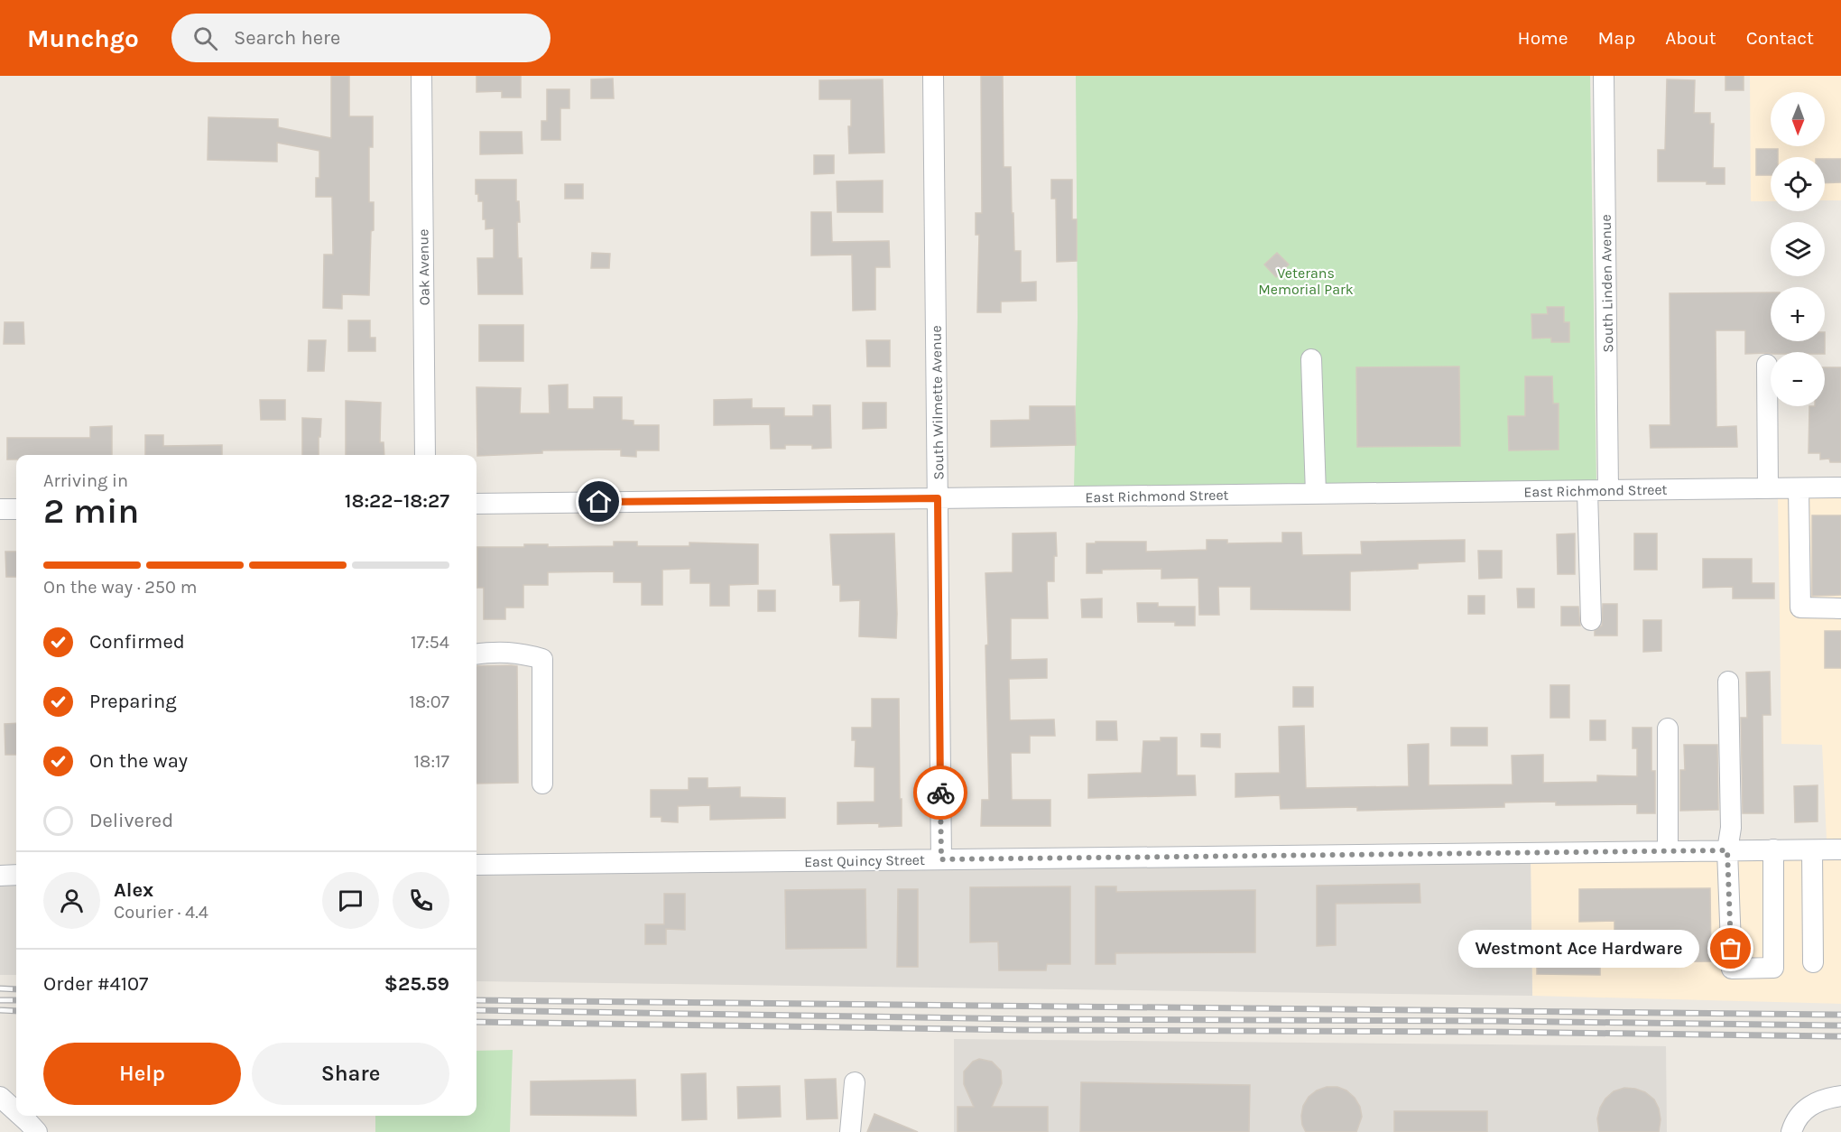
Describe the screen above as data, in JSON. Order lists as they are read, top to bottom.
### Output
{
  "streets": {
    "street": [
      "Oak Avenue",
      "South Linden Avenue",
      "South Wilmette Avenue",
      "East Richmond Street",
      "East Quincy Street"
    ]
  },
  "crossings": [
    ["South Linden Avenue", "East Richmond Street"],
    ["South Wilmette Avenue", "East Richmond Street"],
    ["South Wilmette Avenue", "East Quincy Street"]
  ],
  "parks": ["Veterans Memorial Park"],
  "places": ["Westmont Ace Hardware"],
  "north": "bottom",
  "page": {
    "header": "Munchgo",
    "search": "Search here",
    "nav": [
      "Home",
      "Map",
      "About",
      "Contact"
    ],
    "map_buttons": ["+", "−"],
    "heading": ["2 min", "Arriving in", "18:22–18:27"],
    "panel": [
      "Alex",
      "Courier · 4.4",
      "Order #4107",
      "$25.59"
    ],
    "bar": "On the way · 250 m",
    "list": [
      ["Confirmed", "17:54"],
      ["Preparing", "18:07"],
      ["On the way", "18:17"],
      "Delivered"
    ],
    "bubble": "Westmont Ace Hardware",
    "buttons": ["Help", "Share"]
  }
}
